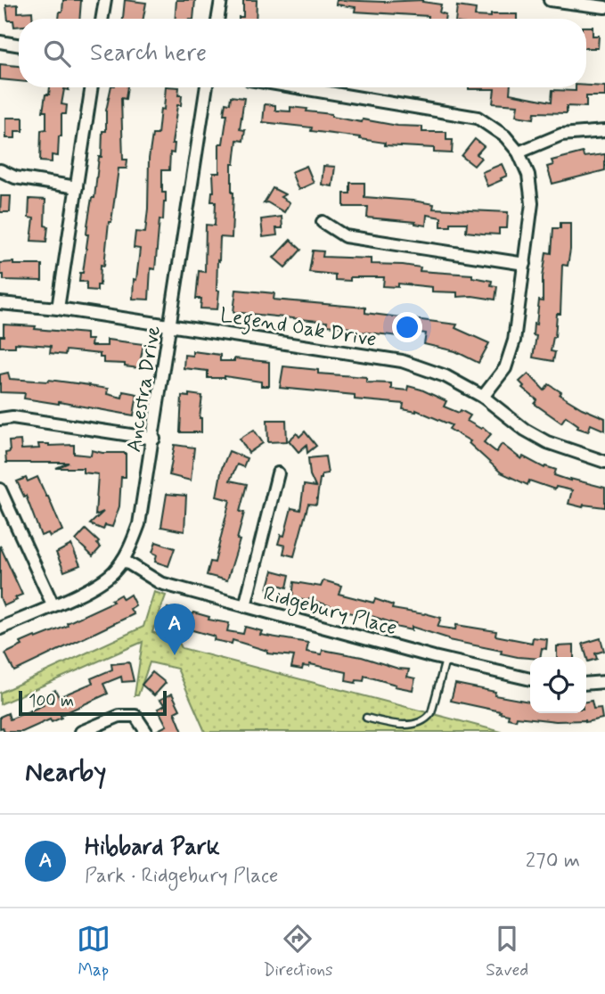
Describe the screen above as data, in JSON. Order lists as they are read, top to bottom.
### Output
{
  "streets": {
    "street": ["Legend Oak Drive", "Ancestra Drive", "Ridgebury Place"]
  },
  "crossings": [
    ["Legend Oak Drive", "Ancestra Drive"],
    ["Ancestra Drive", "Ridgebury Place"]
  ],
  "scale_bar": "100 m",
  "page": {
    "search": "Search here",
    "pins": "A",
    "scale": "100 m",
    "heading": "Nearby",
    "list": [
      {
        "mark": "A",
        "name": "Hibbard Park",
        "note": "Park · Ridgebury Place",
        "value": "270 m"
      }
    ],
    "nav": ["Map", "Directions", "Saved"]
  }
}
